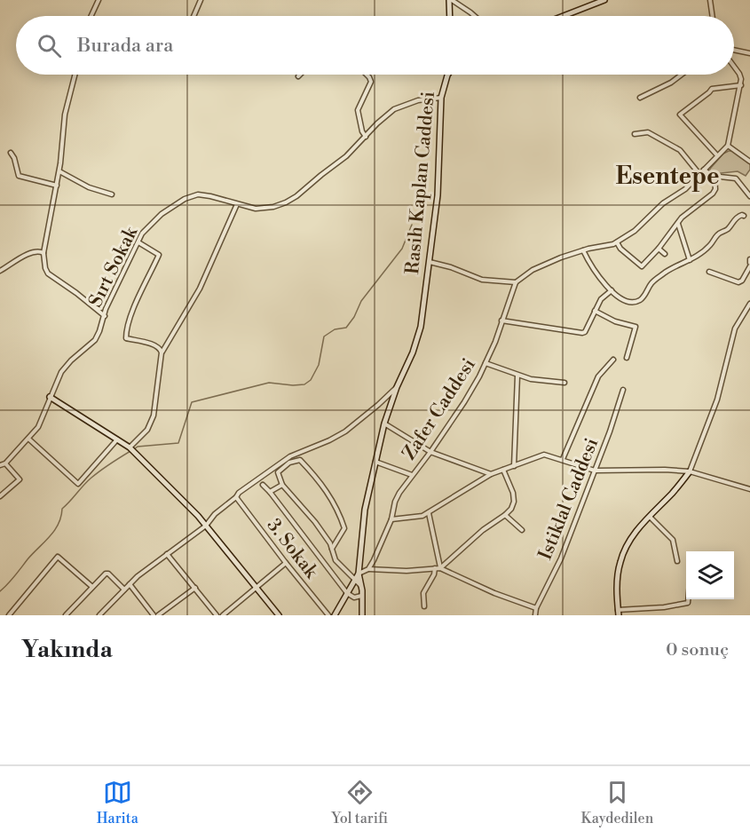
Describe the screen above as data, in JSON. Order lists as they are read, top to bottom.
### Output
{
  "streets": {
    "street": [
      "Rasih Kaplan Caddesi",
      "Sırt Sokak",
      "Zafer Caddesi",
      "Istiklal Caddesi",
      "3. Sokak"
    ]
  },
  "crossings": [
    ["Rasih Kaplan Caddesi", "Sırt Sokak"]
  ],
  "districts": ["Esentepe"],
  "page": {
    "search": "Burada ara",
    "heading": ["Yakında", "0 sonuç"],
    "nav": ["Harita", "Yol tarifi", "Kaydedilen"]
  }
}
